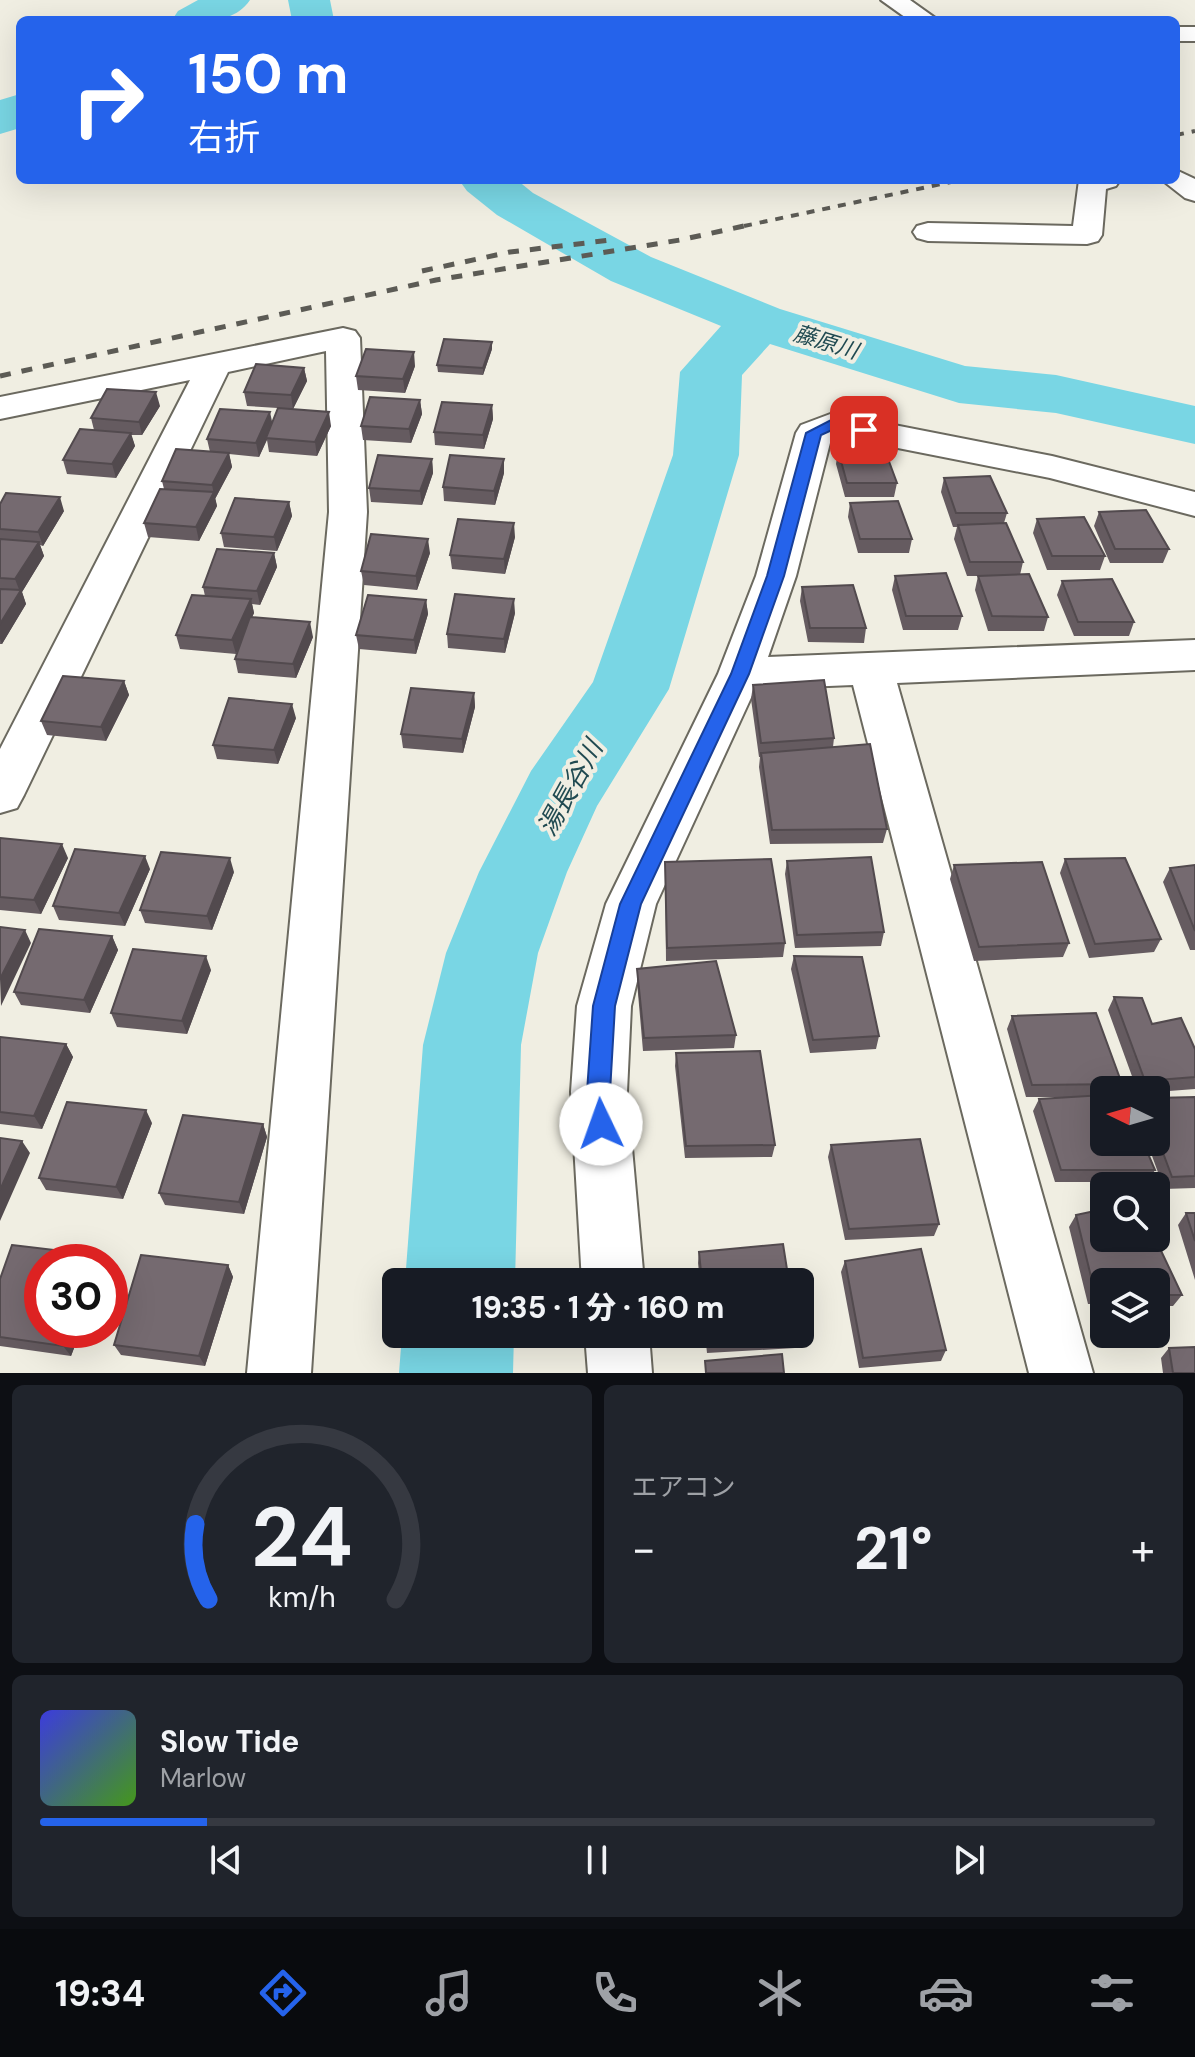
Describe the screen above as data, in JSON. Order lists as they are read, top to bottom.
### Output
{
  "water": ["藤原川", "湯長谷川"],
  "north": "left",
  "page": {
    "turn": ["150 m", "右折"],
    "limit": "30",
    "trip": "19:35 · 1 分 · 160 m",
    "tile": "エアコン",
    "heat": ["−", "21°", "+"],
    "song": ["Slow Tide", "Marlow"],
    "tabs": "19:34",
    "gauge": ["24", "km/h"]
  }
}
